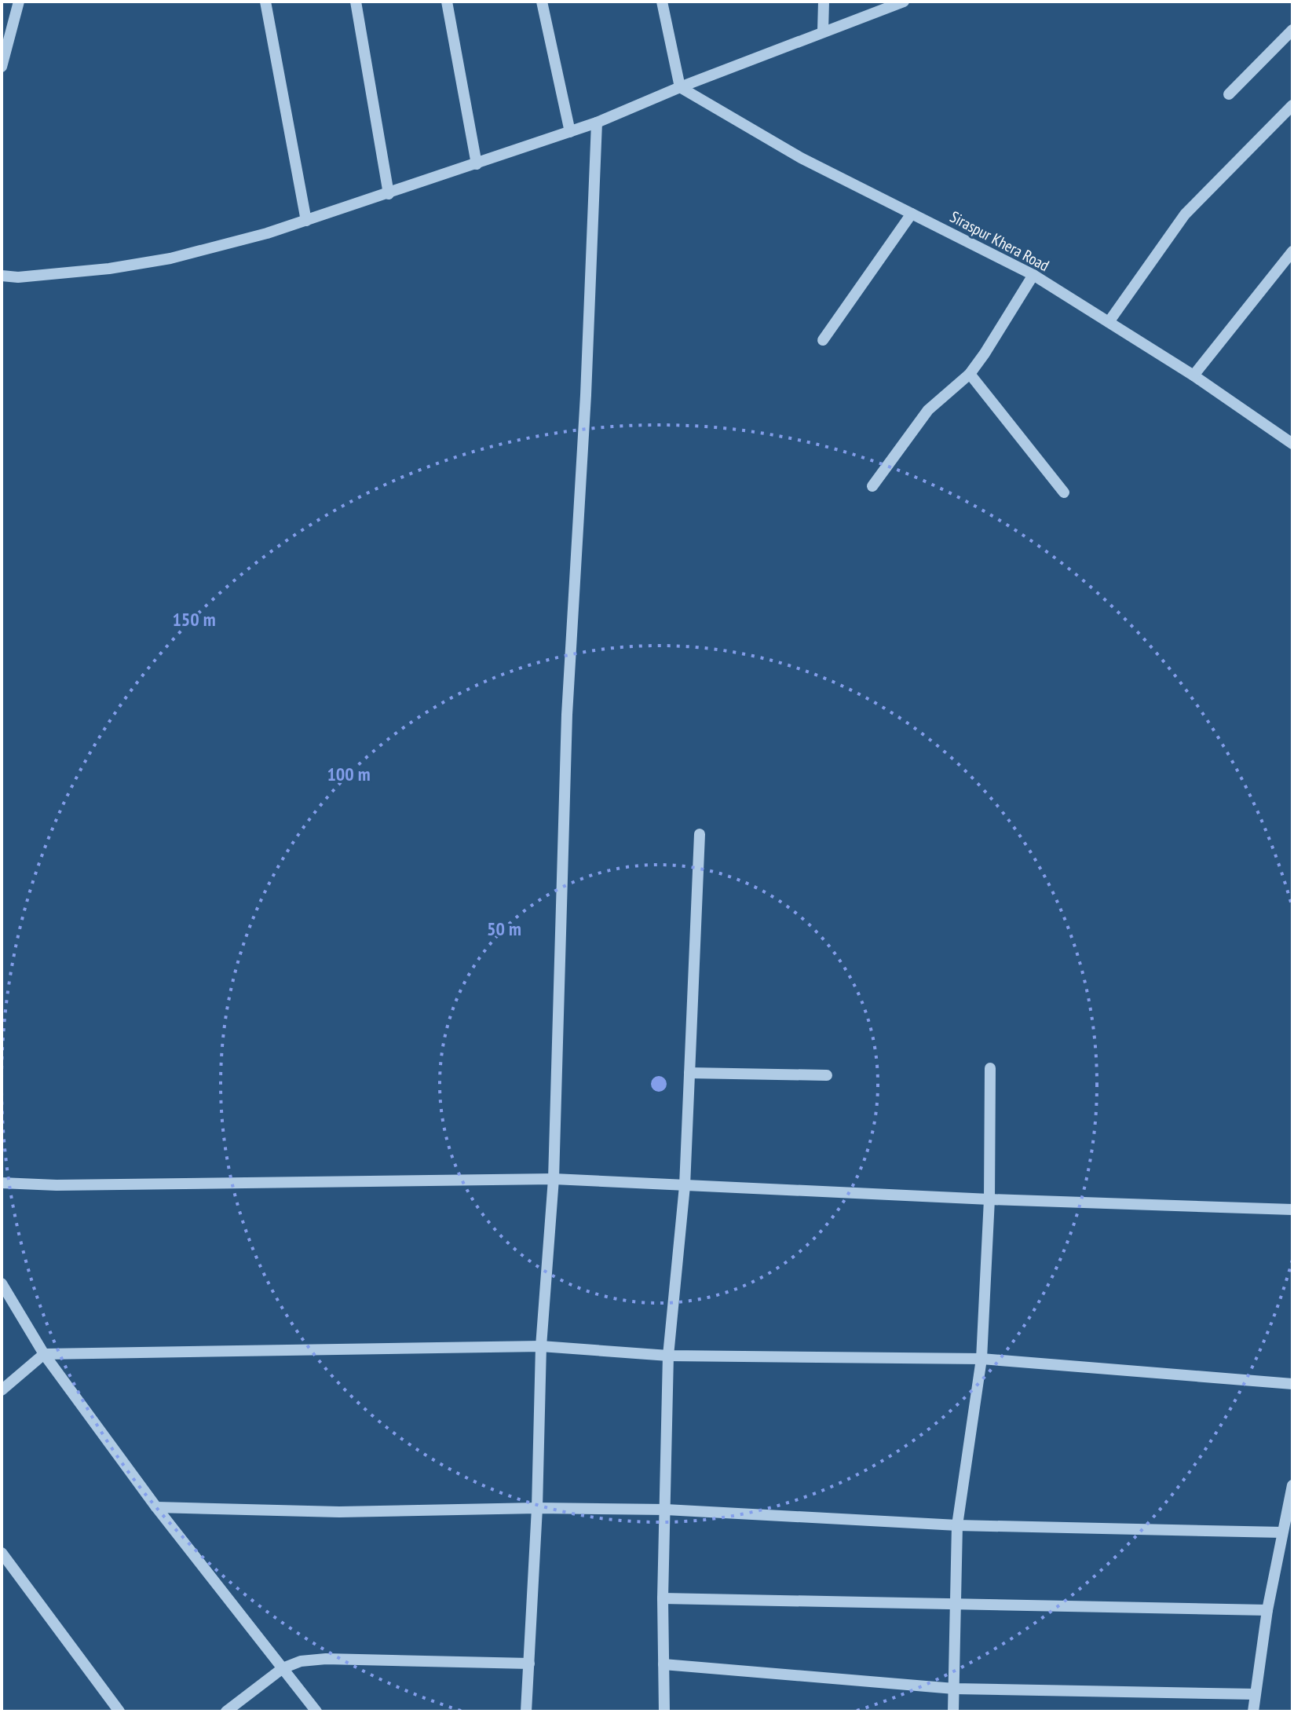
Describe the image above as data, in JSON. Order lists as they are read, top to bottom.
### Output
{
  "streets": {
    "street": ["Siraspur Khera Road"]
  },
  "rings": ["150 m", "100 m", "50 m"]
}
